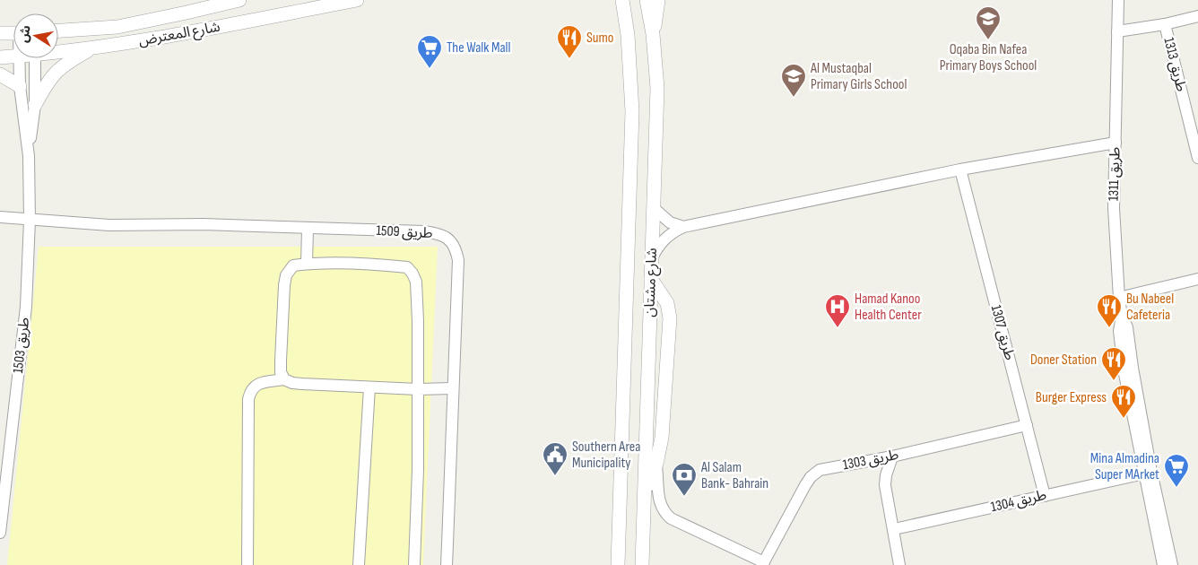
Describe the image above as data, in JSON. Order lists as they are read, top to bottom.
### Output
{
  "streets": {
    "street": [
      "شارع المعترض",
      "طريق 1313",
      "طريق 1311",
      "طريق 1509",
      "شارع مشتان",
      "طريق 1307",
      "طريق 1503",
      "طريق 1303",
      "طريق 1304"
    ]
  },
  "crossings": [
    ["طريق 1311", "طريق 1304"],
    ["طريق 1509", "طريق 1503"],
    ["طريق 1307", "طريق 1303"],
    ["طريق 1307", "طريق 1304"]
  ],
  "places": {
    "school or university": ["Oqaba Bin Nafea Primary Boys School", "Al Mustaqbal Primary Girls School"],
    "restaurant": [
      "Sumo",
      "Bu Nabeel Cafeteria",
      "Doner Station",
      "Burger Express"
    ],
    "supermarket": ["The Walk Mall", "Mina Almadina Super MArket"],
    "hospital": ["Hamad Kanoo Health Center"],
    "public building": ["Southern Area Municipality"],
    "bank": ["Al Salam Bank- Bahrain"]
  },
  "north": "left"
}
